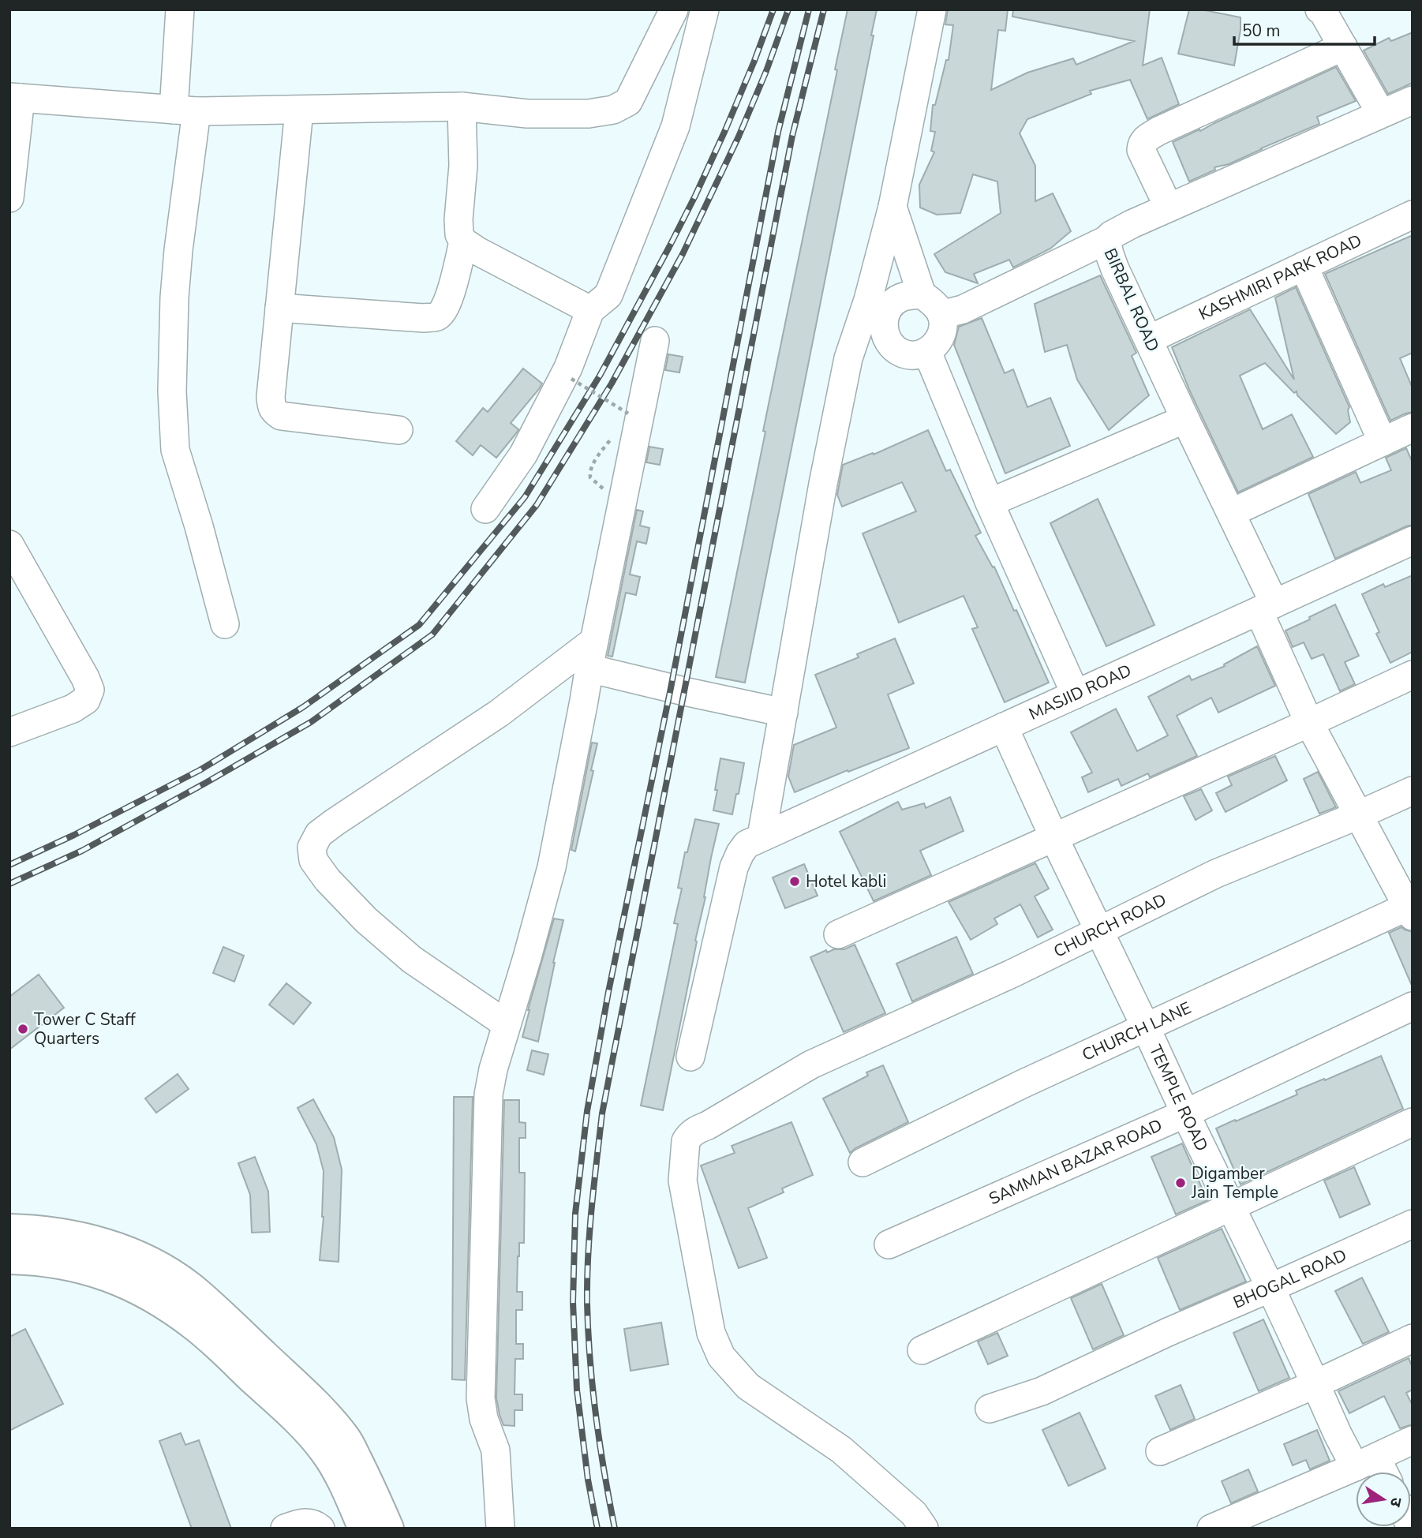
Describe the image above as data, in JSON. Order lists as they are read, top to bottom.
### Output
{
  "streets": {
    "street": [
      "KASHMIRI PARK ROAD",
      "BIRBAL ROAD",
      "MASJID ROAD",
      "CHURCH ROAD",
      "CHURCH LANE",
      "TEMPLE ROAD",
      "SAMMAN BAZAR ROAD",
      "BHOGAL ROAD"
    ]
  },
  "crossings": [
    ["KASHMIRI PARK ROAD", "BIRBAL ROAD"],
    ["BIRBAL ROAD", "MASJID ROAD"],
    ["BIRBAL ROAD", "CHURCH ROAD"],
    ["BIRBAL ROAD", "CHURCH LANE"],
    ["MASJID ROAD", "TEMPLE ROAD"],
    ["CHURCH ROAD", "TEMPLE ROAD"],
    ["CHURCH LANE", "TEMPLE ROAD"],
    ["TEMPLE ROAD", "SAMMAN BAZAR ROAD"],
    ["TEMPLE ROAD", "BHOGAL ROAD"]
  ],
  "places": ["Hotel kabli", "Tower C Staff Quarters", "Digamber Jain Temple"],
  "scale_bar": "50 m",
  "north": "right"
}
